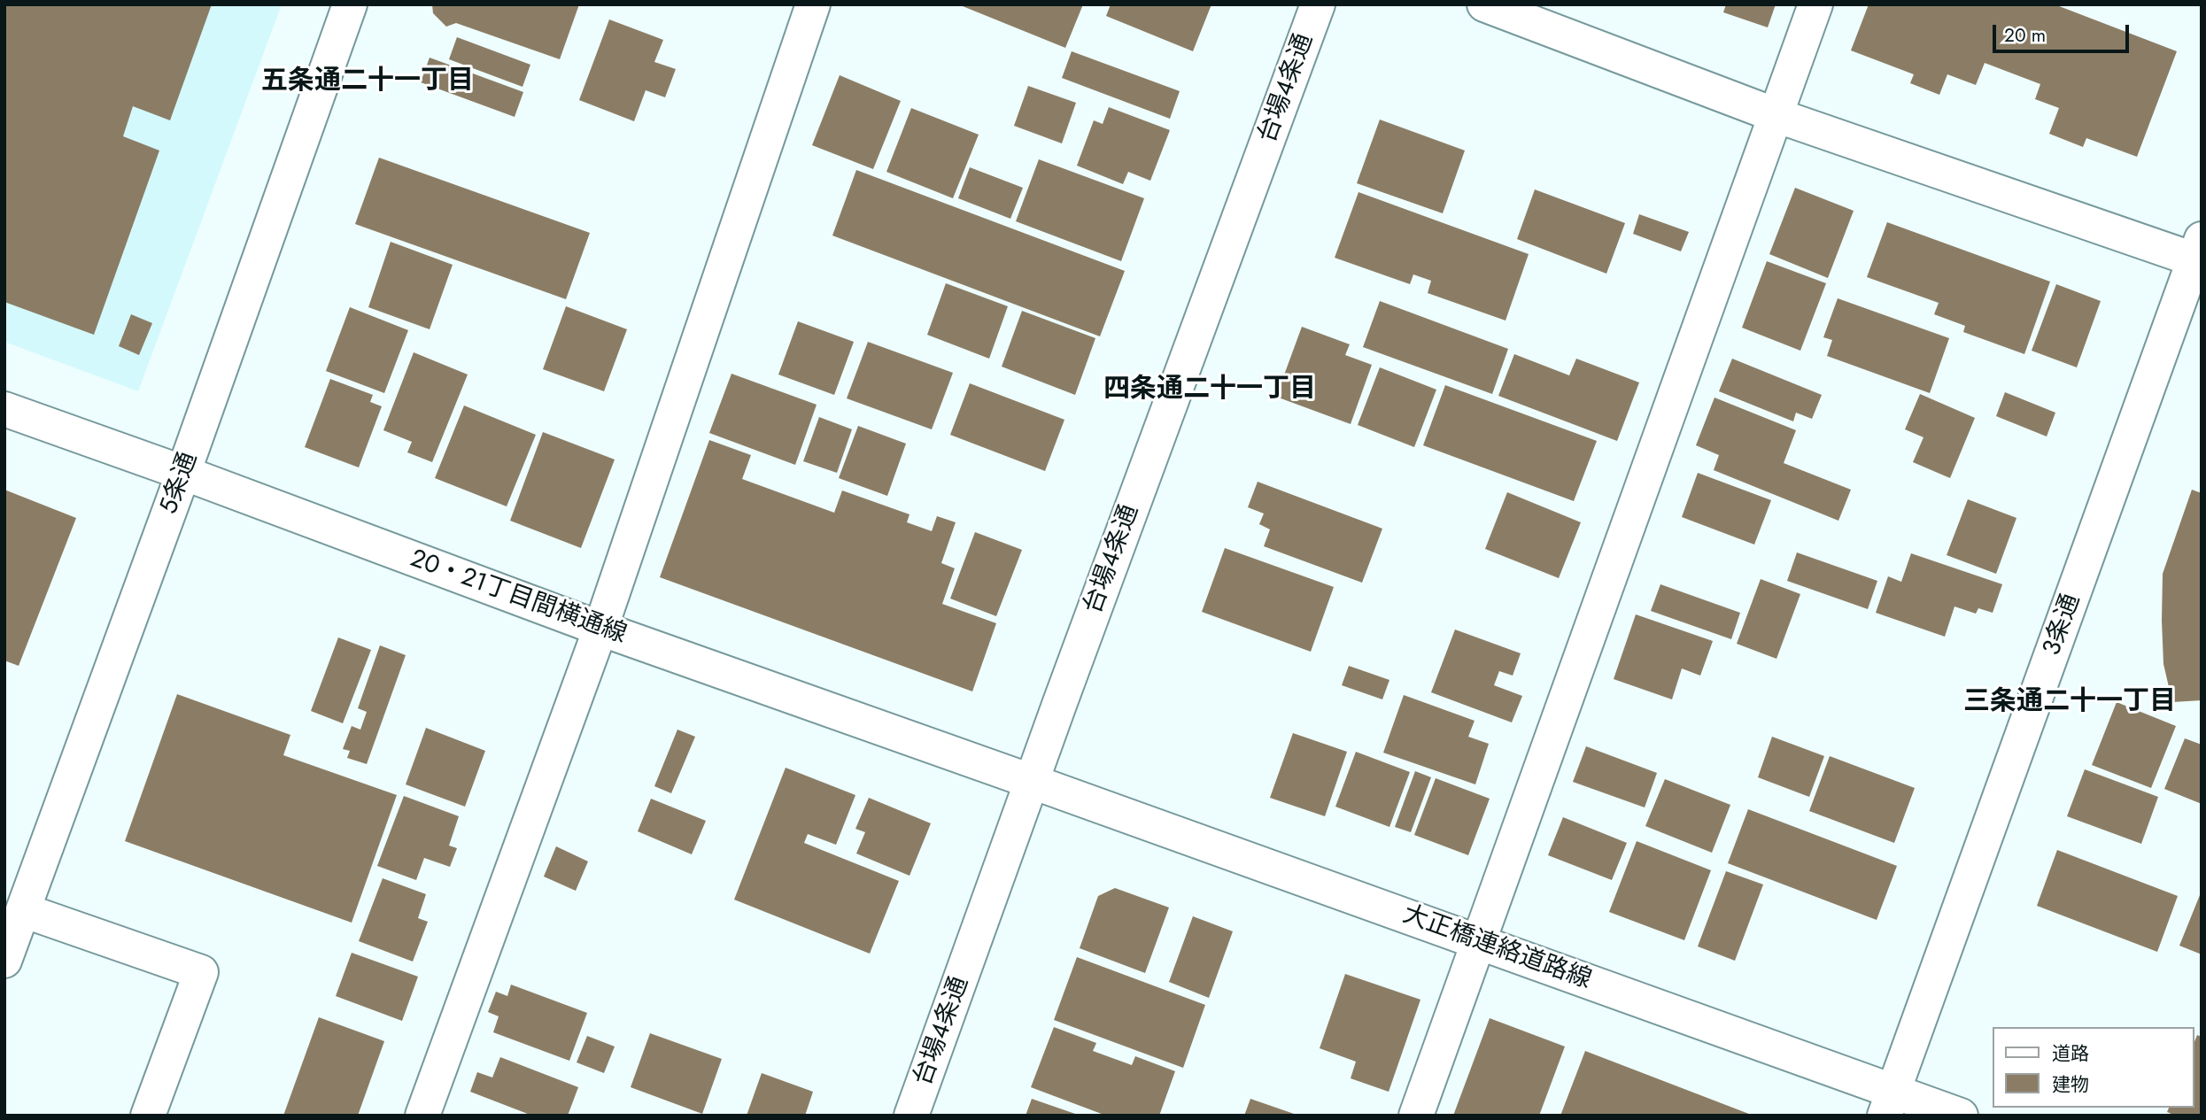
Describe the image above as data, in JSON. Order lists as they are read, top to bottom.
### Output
{
  "streets": {
    "street": [
      "台場4条通",
      "5条通",
      "20・21丁目間横通線",
      "3条通",
      "大正橋連絡道路線"
    ]
  },
  "crossings": [
    ["台場4条通", "20・21丁目間横通線"],
    ["台場4条通", "大正橋連絡道路線"],
    ["5条通", "20・21丁目間横通線"],
    ["20・21丁目間横通線", "大正橋連絡道路線"],
    ["3条通", "大正橋連絡道路線"]
  ],
  "districts": ["五条通二十一丁目", "四条通二十一丁目", "三条通二十一丁目"],
  "legend": ["道路", "建物"],
  "scale_bar": "20 m"
}
